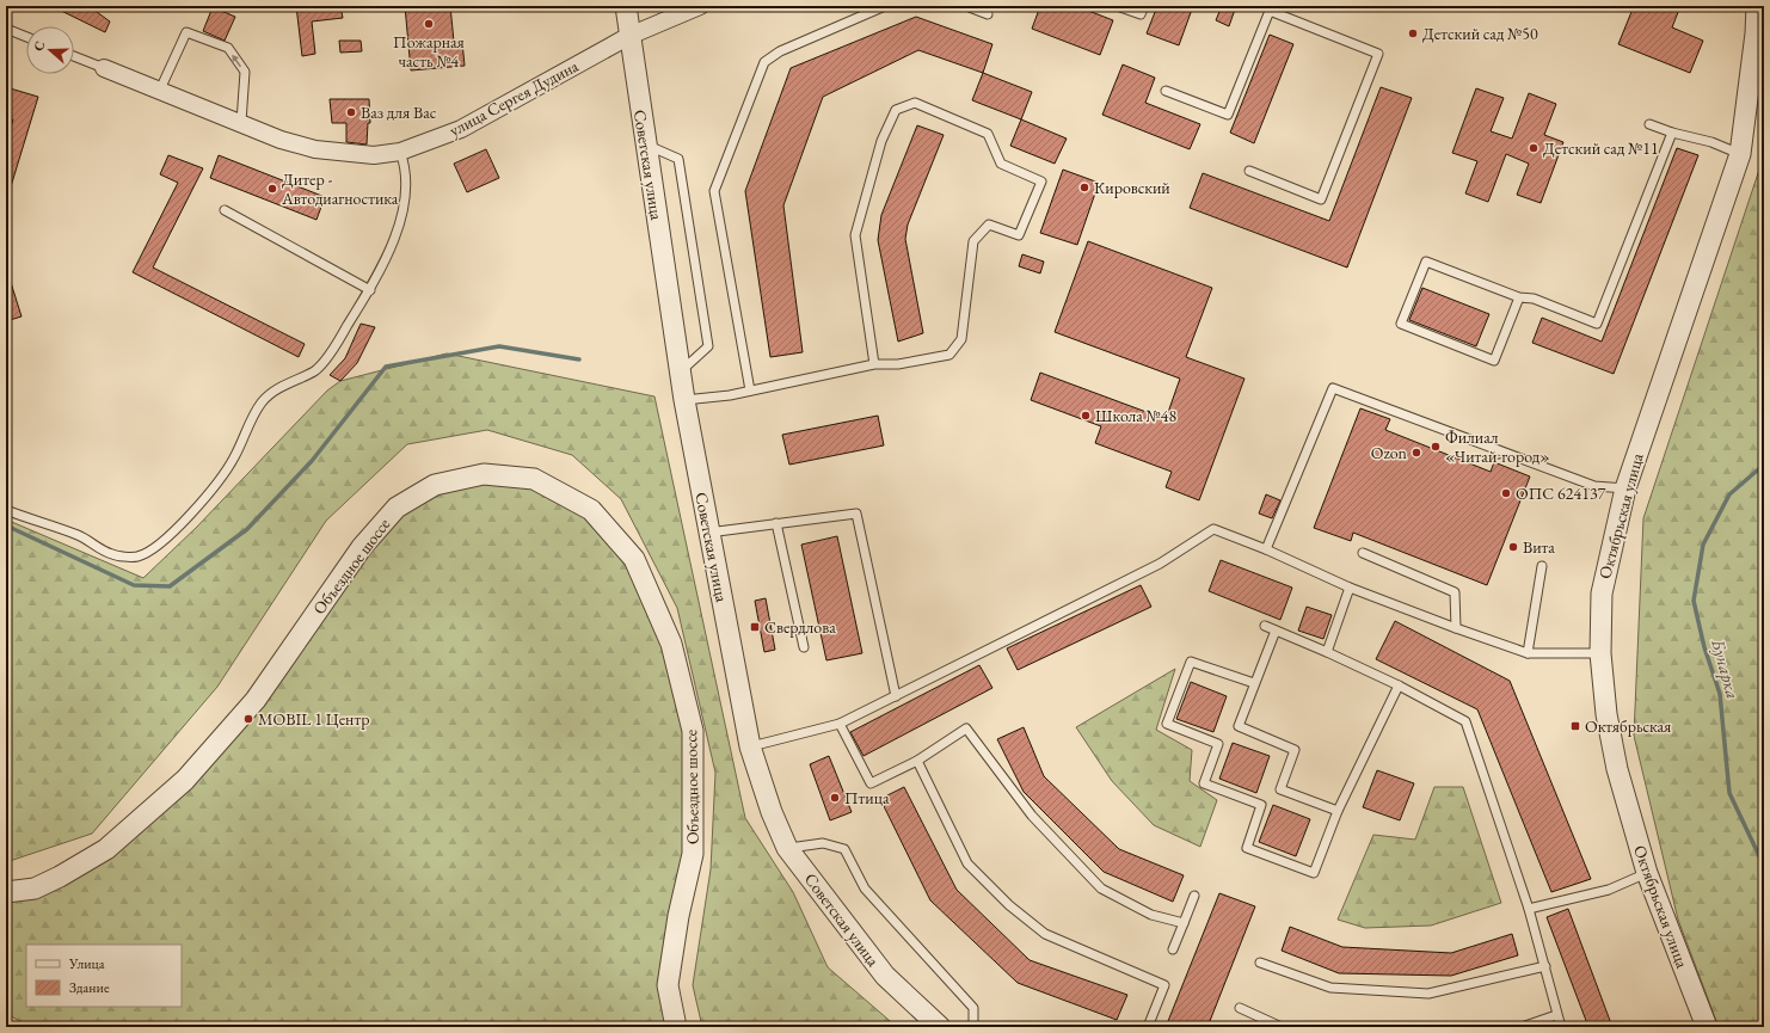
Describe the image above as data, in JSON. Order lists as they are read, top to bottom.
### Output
{
  "streets": {
    "street": [
      "улица Сергея Дудина",
      "Советская улица",
      "Октябрьская улица",
      "Объездное шоссе"
    ]
  },
  "crossings": [
    ["улица Сергея Дудина", "Советская улица"]
  ],
  "water": ["Бунарка"],
  "places": {
    "other": [
      "Пожарная часть №4",
      "Детский сад №50",
      "Ваз для Вас",
      "Детский сад №11",
      "Кировский",
      "Дитер - Автодиагностика",
      "Школа №48",
      "Филиал «Читай-город»",
      "Ozon",
      "ОПС 624137",
      "Вита",
      "MOBIL 1 Центр",
      "Птица"
    ],
    "transit": ["Свердлова", "Октябрьская"]
  },
  "legend": ["Улица", "Здание"],
  "north": "left"
}
